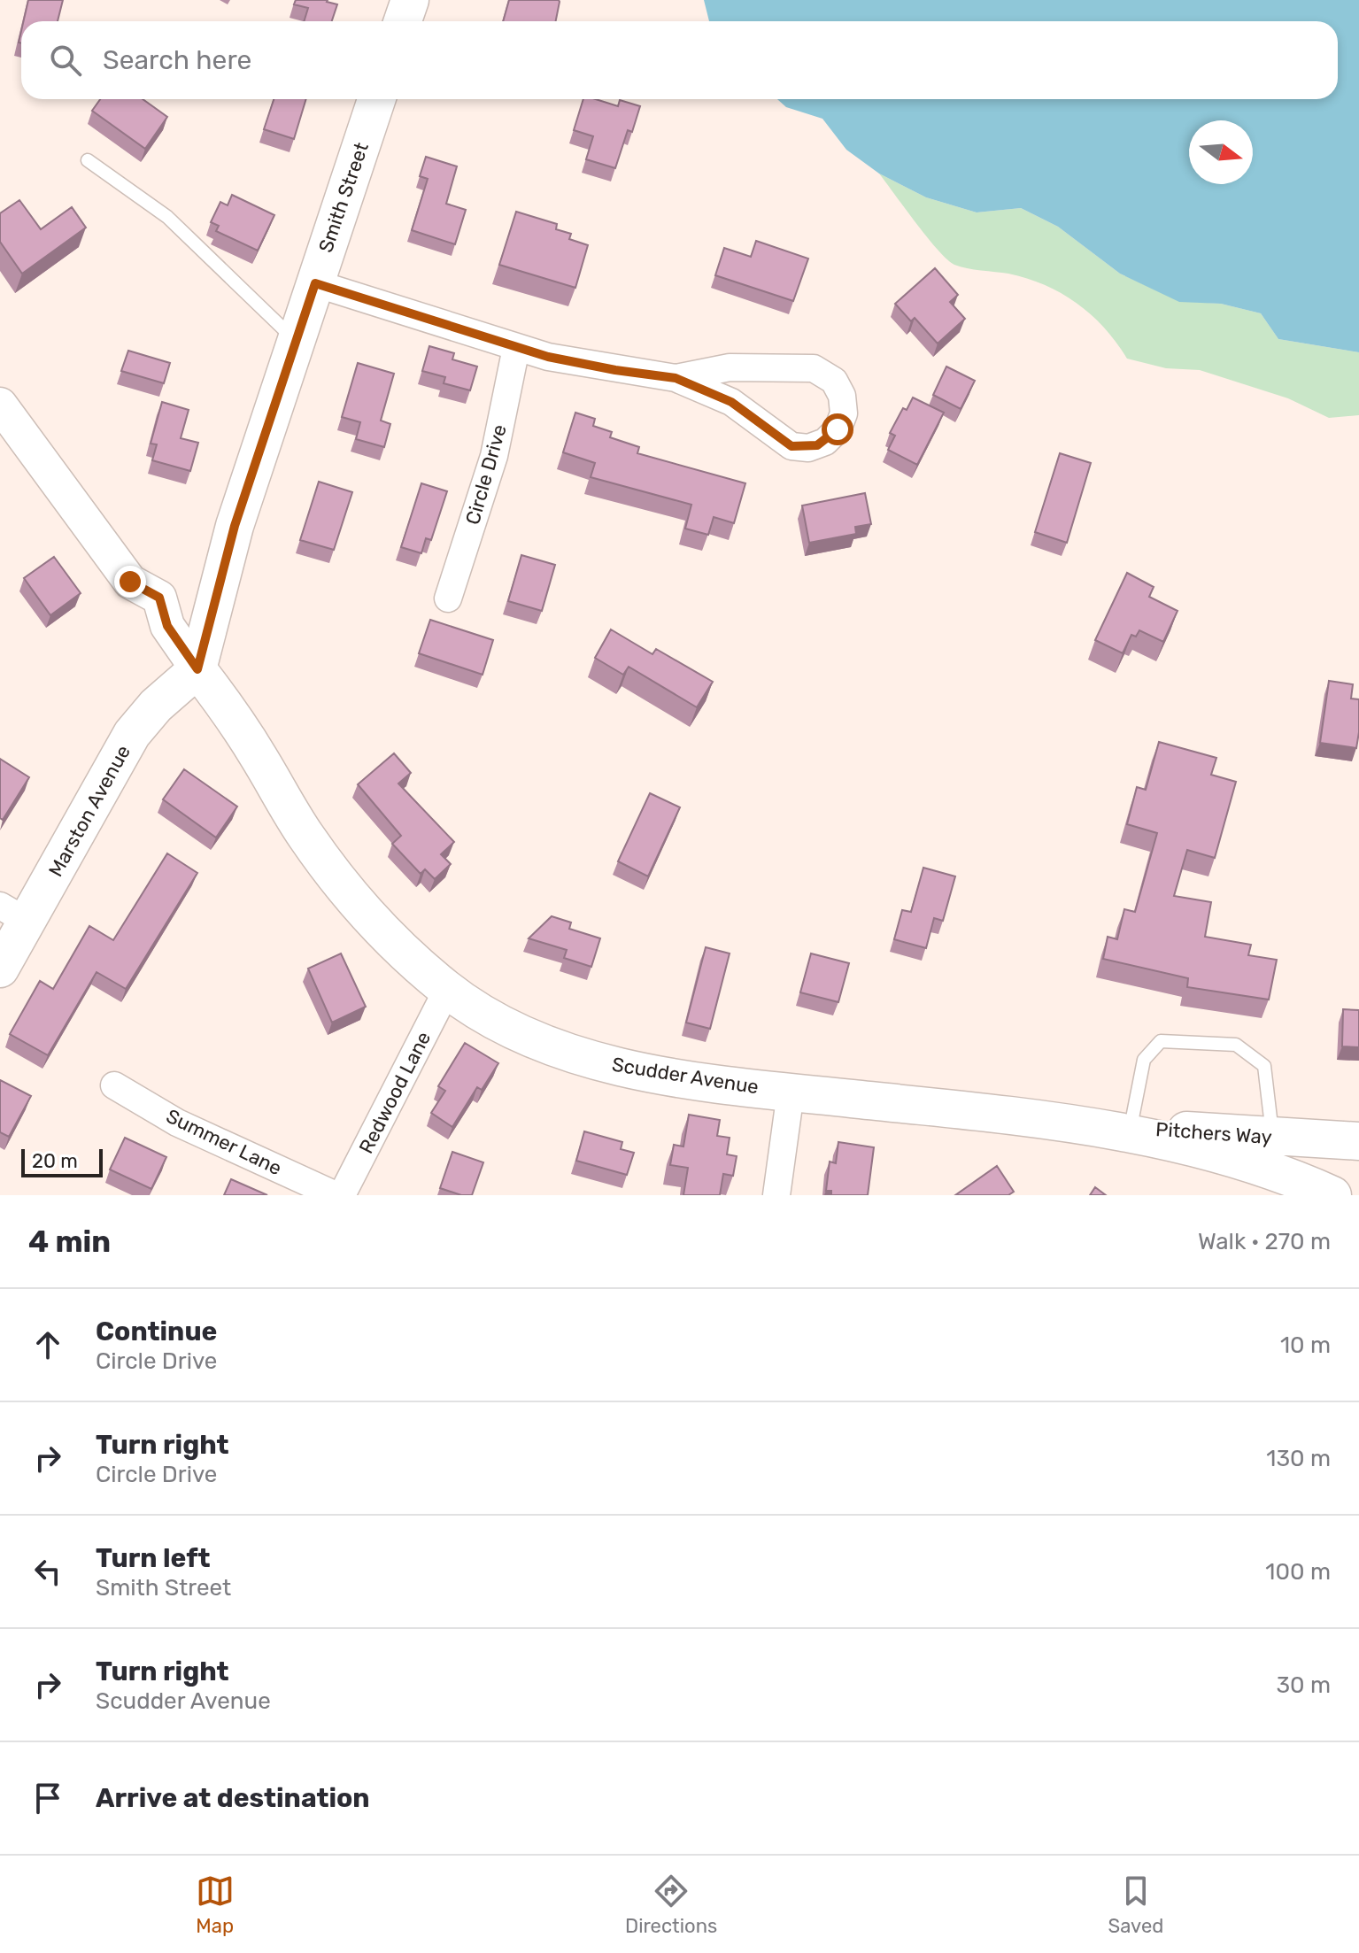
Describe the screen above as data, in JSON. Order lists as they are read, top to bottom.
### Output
{
  "streets": {
    "main road": [
      "Smith Street",
      "Marston Avenue",
      "Scudder Avenue",
      "Pitchers Way"
    ],
    "street": ["Circle Drive", "Redwood Lane", "Summer Lane"]
  },
  "crossings": [
    ["Smith Street", "Marston Avenue"],
    ["Smith Street", "Scudder Avenue"],
    ["Marston Avenue", "Scudder Avenue"],
    ["Scudder Avenue", "Redwood Lane"],
    ["Scudder Avenue", "Pitchers Way"]
  ],
  "scale_bar": "20 m",
  "north": "right",
  "page": {
    "search": "Search here",
    "scale": "20 m",
    "heading": ["4 min", "Walk · 270 m"],
    "list": [
      ["Continue", "Circle Drive", "10 m"],
      ["Turn right", "Circle Drive", "130 m"],
      ["Turn left", "Smith Street", "100 m"],
      ["Turn right", "Scudder Avenue", "30 m"],
      "Arrive at destination"
    ],
    "nav": ["Map", "Directions", "Saved"]
  }
}
